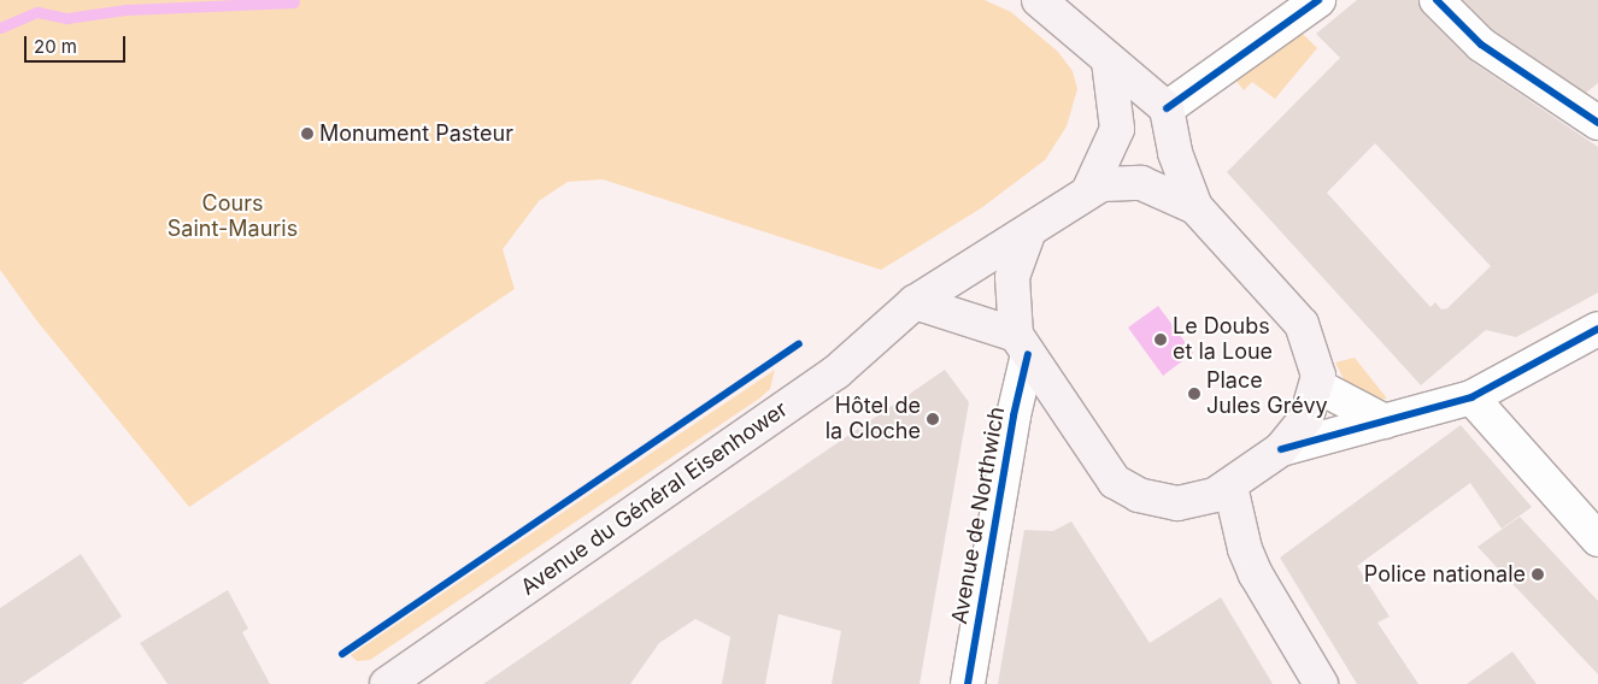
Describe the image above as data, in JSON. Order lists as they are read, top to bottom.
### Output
{
  "streets": {
    "main road": ["Avenue du Général Eisenhower"],
    "street": ["Avenue de Northwich"]
  },
  "parks": ["Cours Saint-Mauris"],
  "places": [
    "Monument Pasteur",
    "Le Doubs et la Loue",
    "Place Jules Grévy",
    "Hôtel de la Cloche",
    "Police nationale"
  ],
  "scale_bar": "20 m"
}
